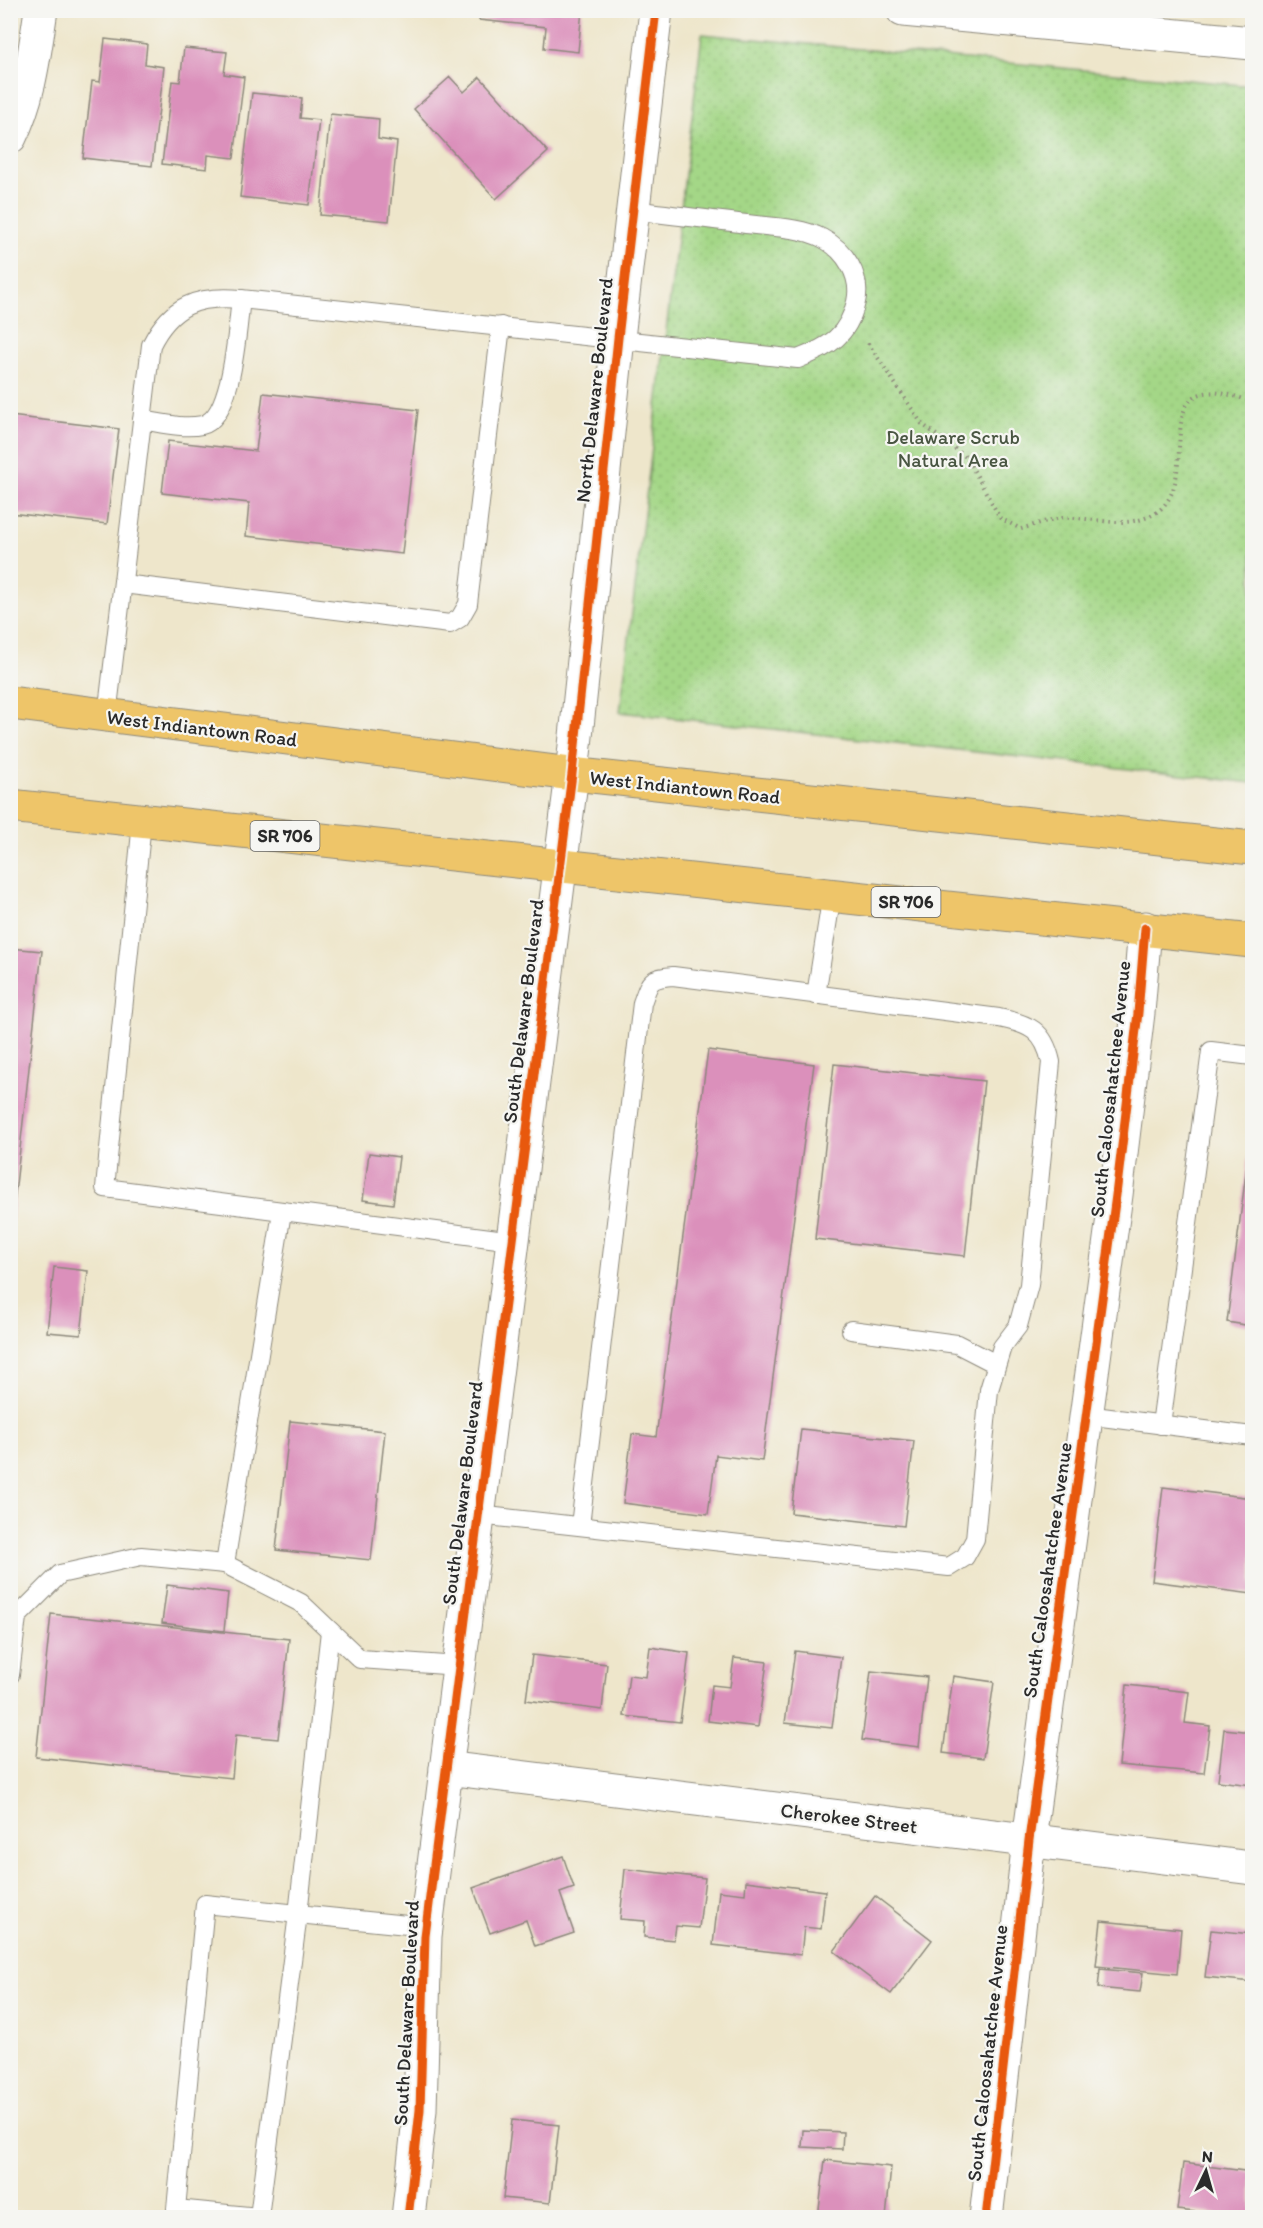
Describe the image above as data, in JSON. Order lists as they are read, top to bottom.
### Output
{
  "streets": {
    "main road": ["West Indiantown Road", "SR 706"],
    "street": [
      "North Delaware Boulevard",
      "South Delaware Boulevard",
      "South Caloosahatchee Avenue",
      "Cherokee Street"
    ]
  },
  "crossings": [
    ["North Delaware Boulevard", "West Indiantown Road"],
    ["North Delaware Boulevard", "South Delaware Boulevard"],
    ["West Indiantown Road", "South Delaware Boulevard"],
    ["SR 706", "South Delaware Boulevard"],
    ["SR 706", "South Caloosahatchee Avenue"],
    ["South Delaware Boulevard", "Cherokee Street"],
    ["South Caloosahatchee Avenue", "Cherokee Street"]
  ],
  "parks": ["Delaware Scrub Natural Area"],
  "north": "top"
}
